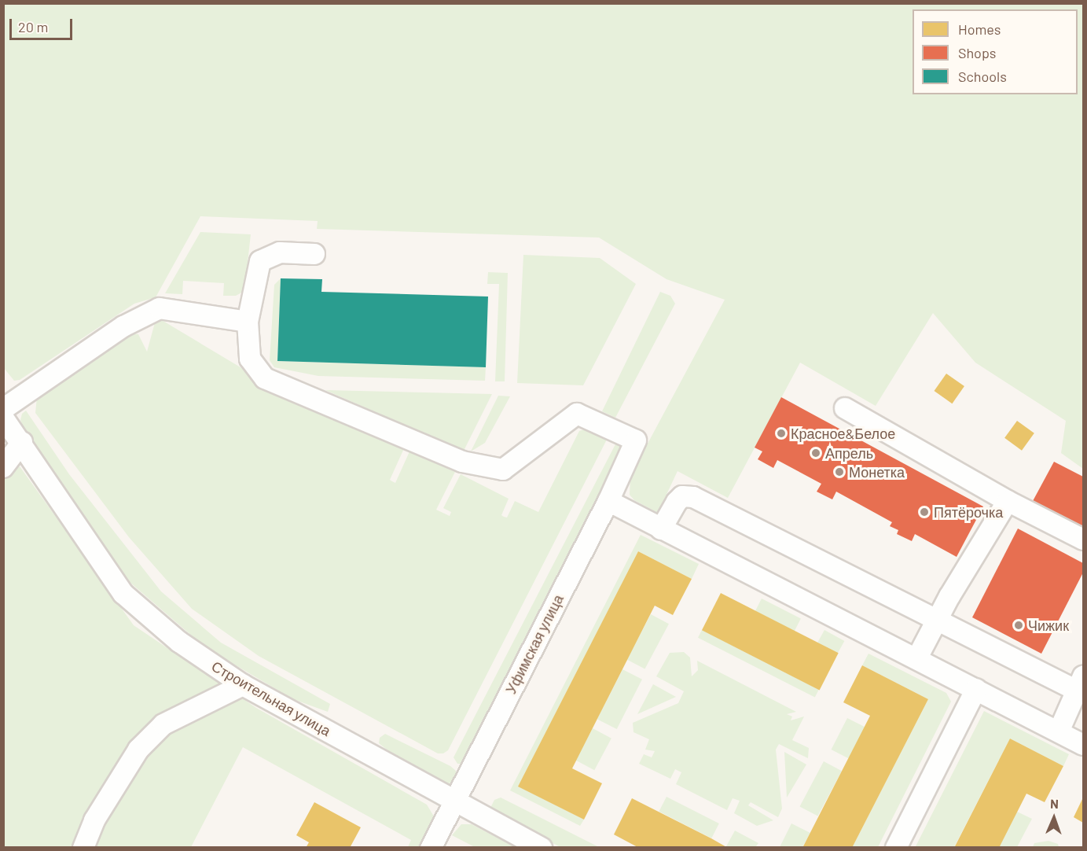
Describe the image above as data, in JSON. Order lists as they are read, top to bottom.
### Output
{
  "streets": {
    "street": ["Уфимская улица", "Строительная улица"]
  },
  "crossings": [
    ["Уфимская улица", "Строительная улица"]
  ],
  "places": [
    "Красное&Белое",
    "Апрель",
    "Монетка",
    "Пятёрочка",
    "Чижик"
  ],
  "legend": ["Homes", "Shops", "Schools"],
  "scale_bar": "20 m",
  "north": "top"
}
